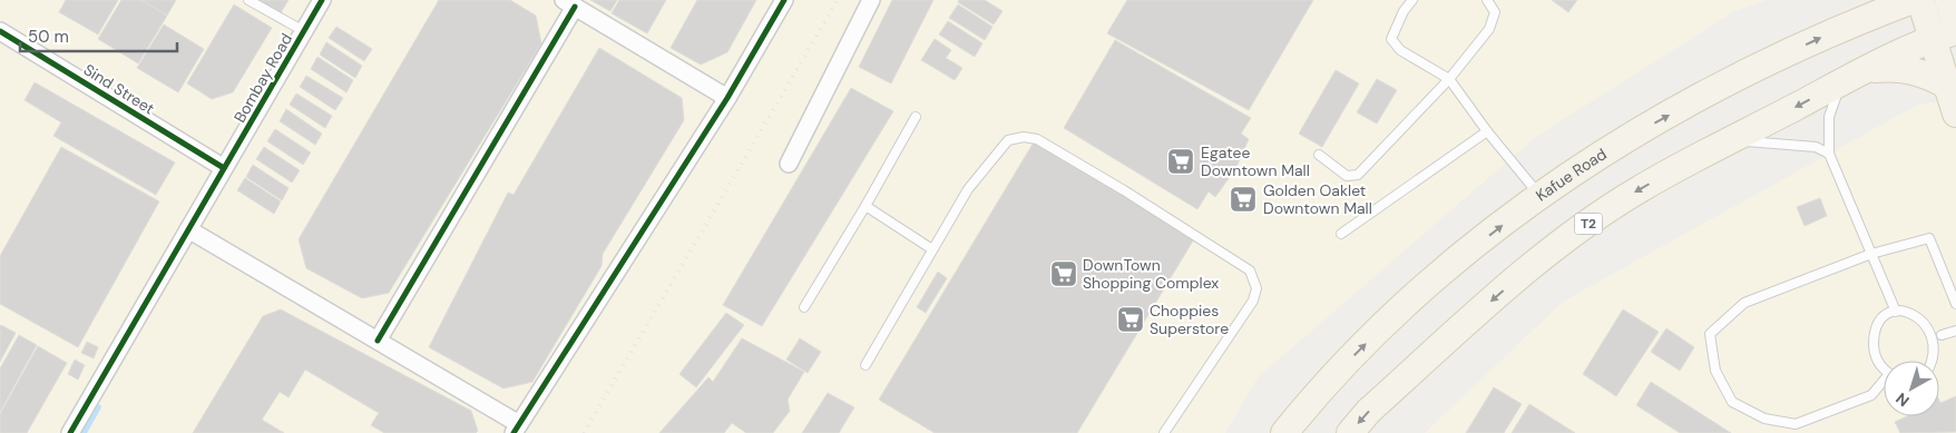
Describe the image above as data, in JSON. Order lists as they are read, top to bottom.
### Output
{
  "streets": {
    "main road": ["Kafue Road", "T2"],
    "street": ["Bombay Road", "Sind Street"]
  },
  "crossings": [
    ["Bombay Road", "Sind Street"]
  ],
  "places": {
    "supermarket": [
      "Egatee Downtown Mall",
      "Golden Oaklet Downtown Mall",
      "DownTown Shopping Complex",
      "Choppies Superstore"
    ]
  },
  "scale_bar": "50 m",
  "north": "bottom left"
}
